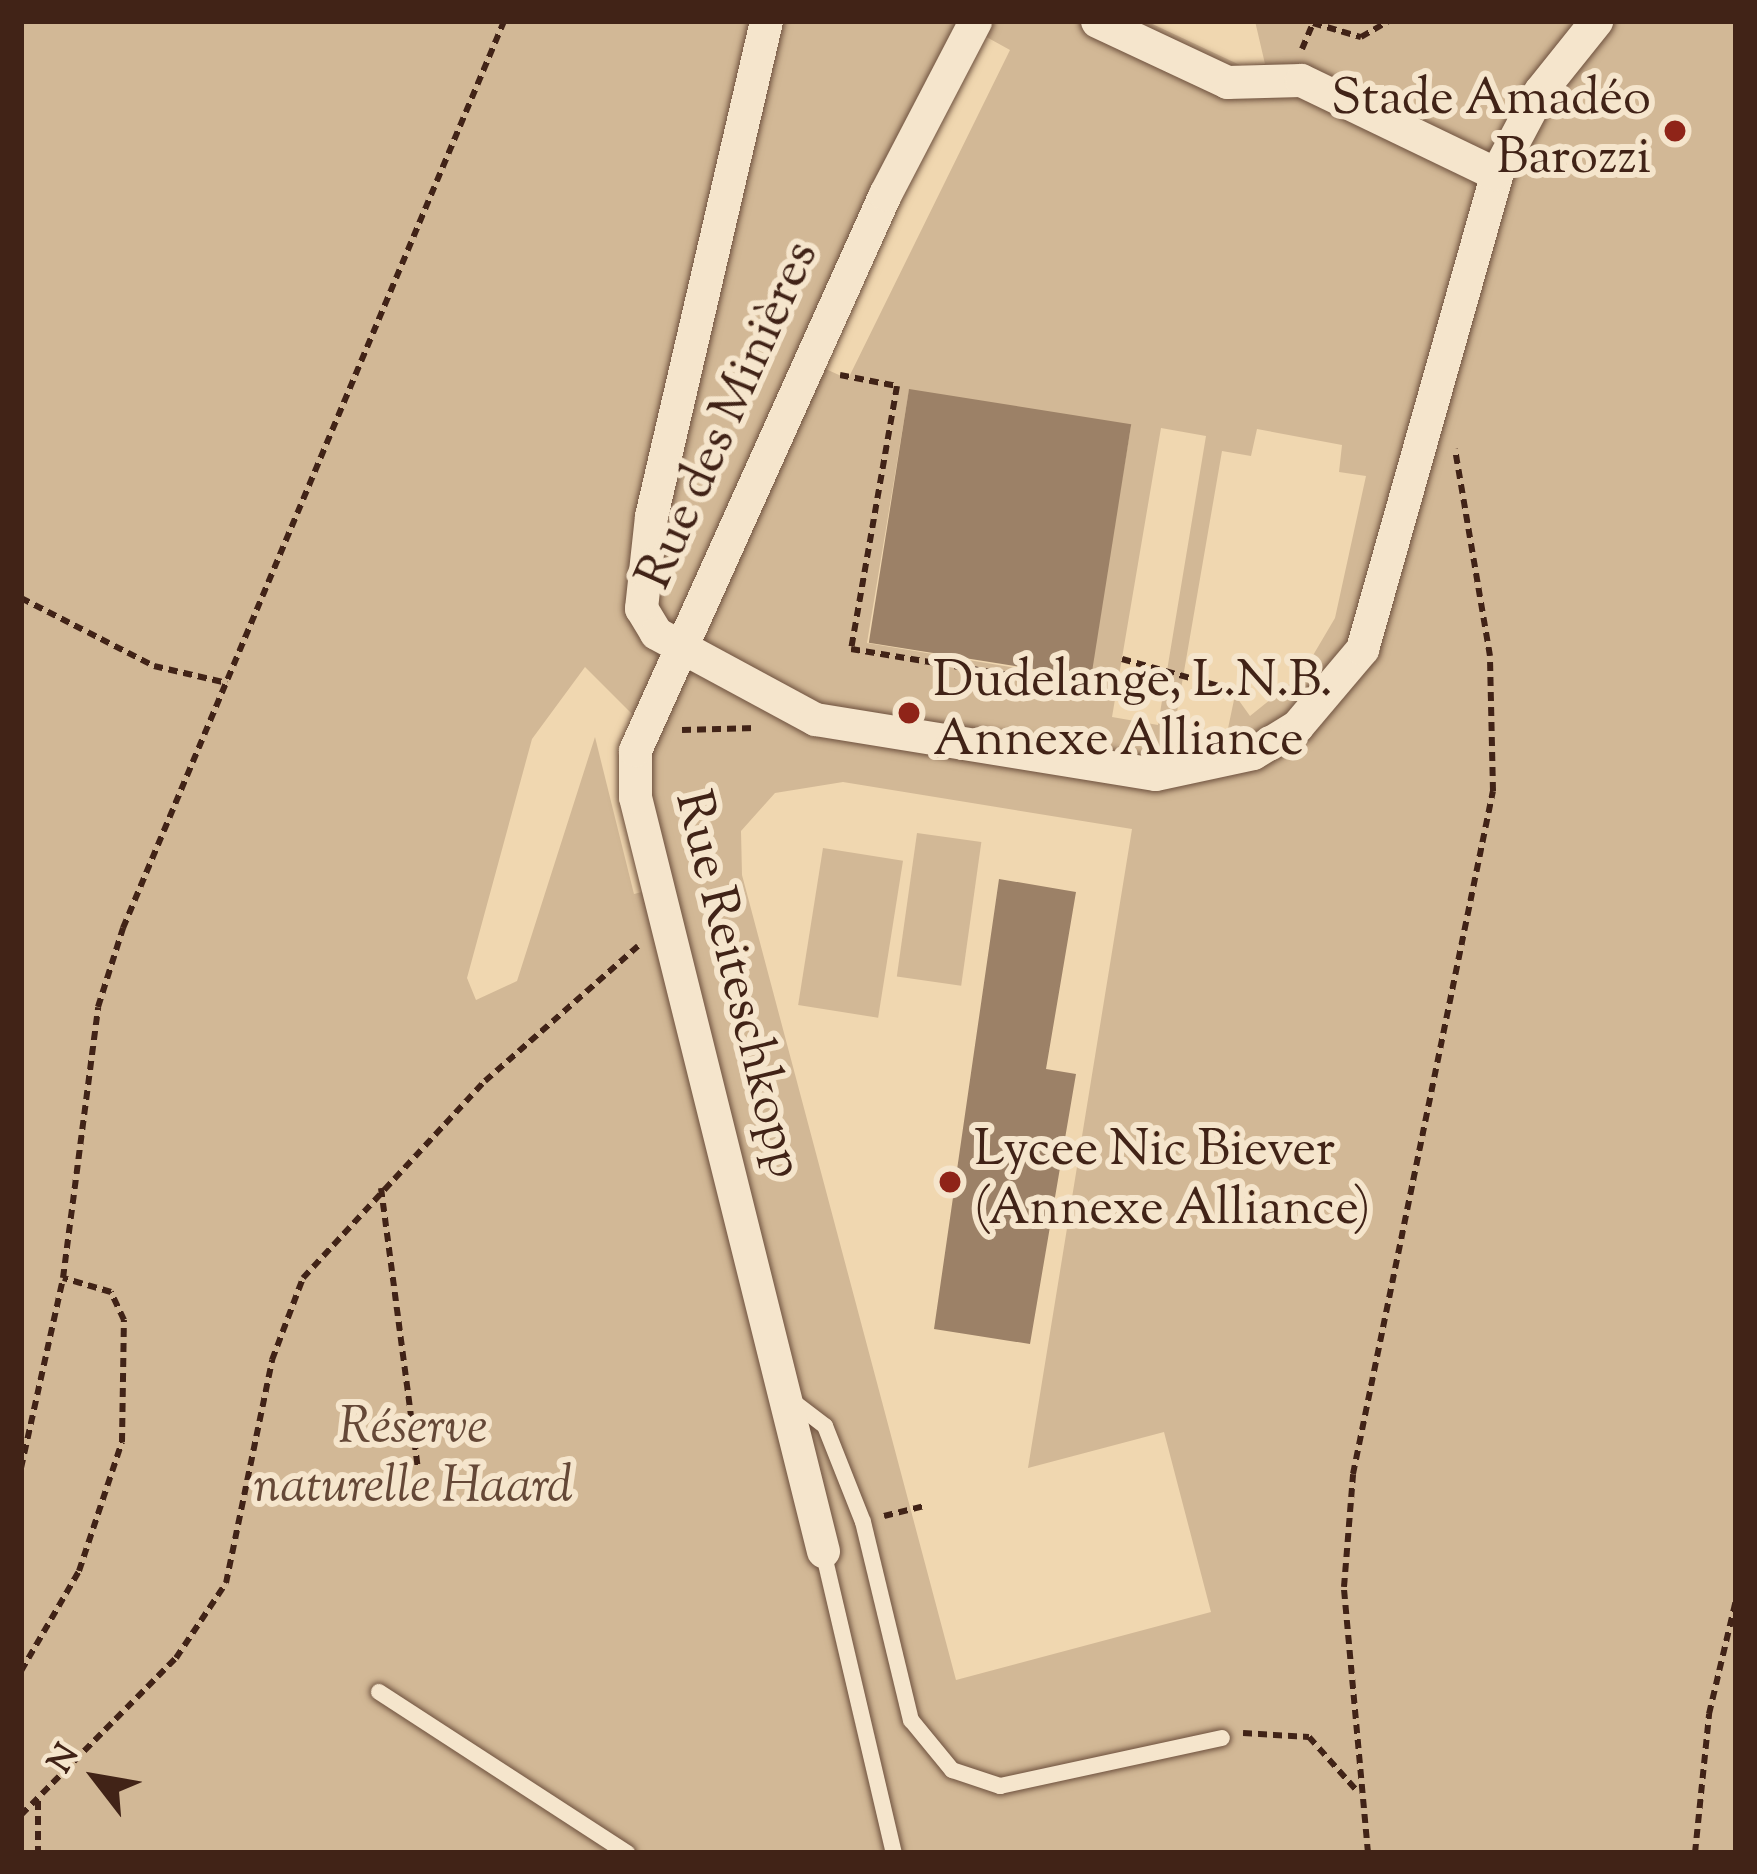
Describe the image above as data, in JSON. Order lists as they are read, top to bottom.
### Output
{
  "streets": {
    "street": ["Rue des Minières", "Rue Reiteschkopp"]
  },
  "crossings": [
    ["Rue des Minières", "Rue Reiteschkopp"]
  ],
  "parks": ["Réserve naturelle Haard"],
  "places": ["Stade Amadéo Barozzi", "Dudelange, L.N.B. Annexe Alliance", "Lycee Nic Biever (Annexe Alliance)"],
  "north": "top left"
}
